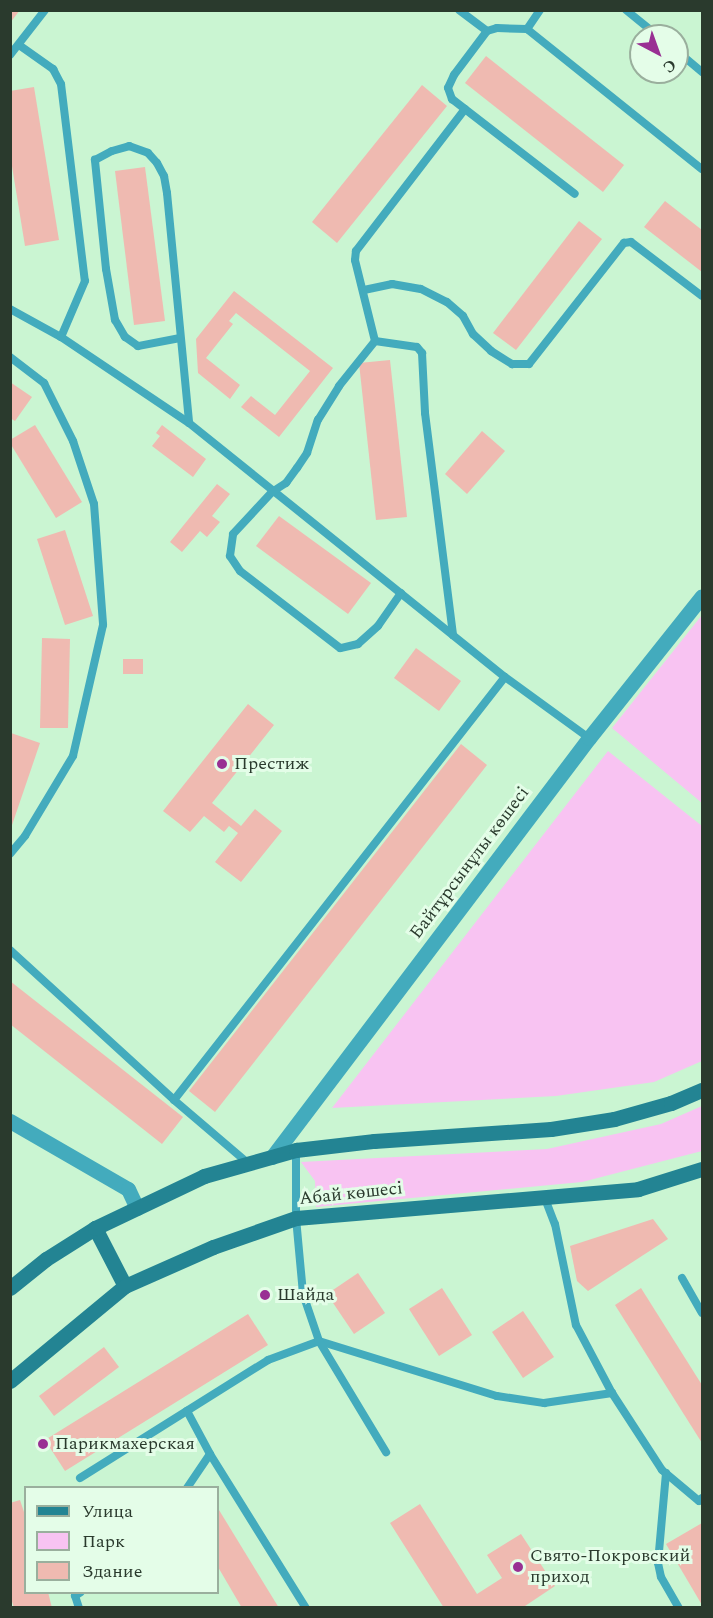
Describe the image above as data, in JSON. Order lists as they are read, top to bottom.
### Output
{
  "streets": {
    "street": ["Байтұрсынұлы көшесі", "Абай көшесі"]
  },
  "places": [
    "Престиж",
    "Шайда",
    "Парикмахерская",
    "Свято-Покровский приход"
  ],
  "legend": ["Улица", "Парк", "Здание"],
  "north": "bottom right"
}
